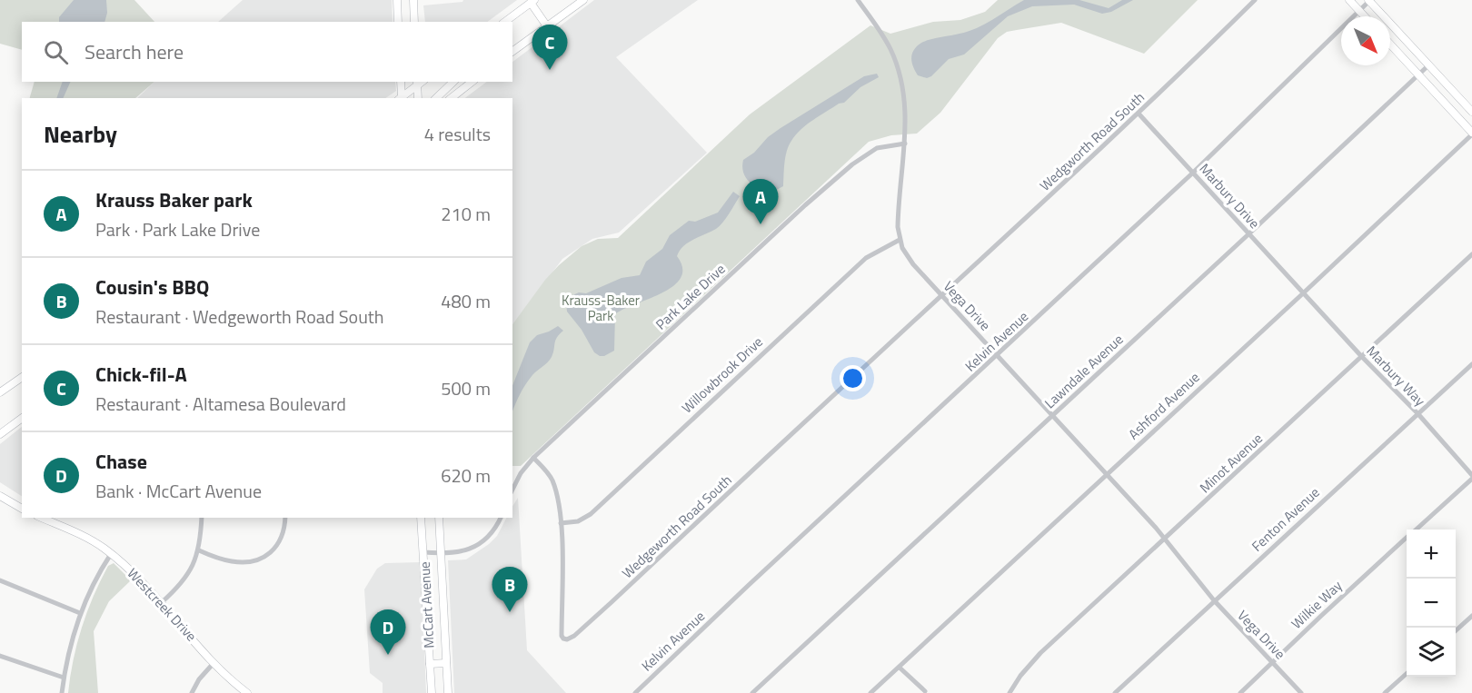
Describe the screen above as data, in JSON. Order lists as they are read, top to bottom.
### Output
{
  "streets": {
    "main road": ["Westcreek Drive", "McCart Avenue"],
    "street": [
      "Wedgworth Road South",
      "Marbury Drive",
      "Park Lake Drive",
      "Vega Drive",
      "Kelvin Avenue",
      "Lawndale Avenue",
      "Willowbrook Drive",
      "Marbury Way",
      "Ashford Avenue",
      "Minot Avenue",
      "Fenton Avenue",
      "Wedgeworth Road South",
      "Wilkie Way"
    ]
  },
  "crossings": [
    ["Wedgworth Road South", "Marbury Drive"],
    ["Wedgworth Road South", "Vega Drive"],
    ["Wedgworth Road South", "Wedgeworth Road South"],
    ["Marbury Drive", "Kelvin Avenue"],
    ["Marbury Drive", "Lawndale Avenue"],
    ["Marbury Drive", "Marbury Way"],
    ["Marbury Drive", "Ashford Avenue"],
    ["Park Lake Drive", "Vega Drive"],
    ["Park Lake Drive", "Wedgeworth Road South"],
    ["Vega Drive", "Kelvin Avenue"],
    ["Vega Drive", "Lawndale Avenue"],
    ["Vega Drive", "Willowbrook Drive"],
    ["Vega Drive", "Ashford Avenue"],
    ["Vega Drive", "Minot Avenue"],
    ["Vega Drive", "Fenton Avenue"],
    ["Vega Drive", "Wedgeworth Road South"],
    ["Vega Drive", "Wilkie Way"],
    ["Willowbrook Drive", "Wedgeworth Road South"],
    ["Marbury Way", "Ashford Avenue"],
    ["Marbury Way", "Minot Avenue"],
    ["Marbury Way", "Fenton Avenue"],
    ["Marbury Way", "Wilkie Way"]
  ],
  "parks": ["Krauss-Baker Park"],
  "north": "bottom right",
  "page": {
    "search": "Search here",
    "pins": [
      "C",
      "A",
      "B",
      "D"
    ],
    "heading": ["Nearby", "4 results"],
    "list": [
      {
        "mark": "A",
        "name": "Krauss Baker park",
        "note": "Park · Park Lake Drive",
        "value": "210 m"
      },
      {
        "mark": "B",
        "name": "Cousin's BBQ",
        "note": "Restaurant · Wedgeworth Road South",
        "value": "480 m"
      },
      {
        "mark": "C",
        "name": "Chick-fil-A",
        "note": "Restaurant · Altamesa Boulevard",
        "value": "500 m"
      },
      {
        "mark": "D",
        "name": "Chase",
        "note": "Bank · McCart Avenue",
        "value": "620 m"
      }
    ],
    "map_buttons": ["+", "−"]
  }
}
